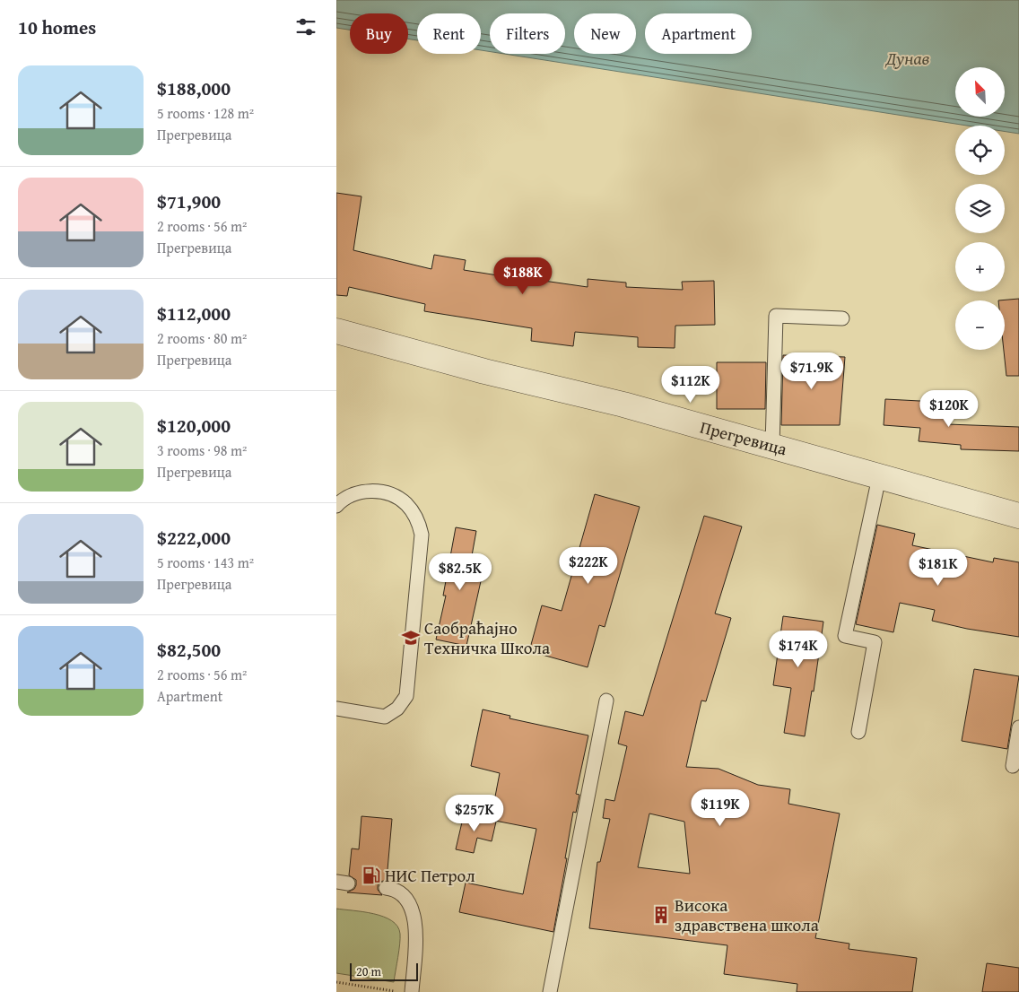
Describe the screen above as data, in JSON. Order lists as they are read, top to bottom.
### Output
{
  "streets": {
    "street": ["Прегревица"]
  },
  "water": ["Дунав"],
  "places": {
    "school or university": ["Саобраћајно Техничка Школа"],
    "fuel station": ["НИС Петрол"],
    "building": ["Висока здравствена школа"]
  },
  "scale_bar": "20 m",
  "north": "top left",
  "page": {
    "heading": "10 homes",
    "chip": [
      "Buy",
      "Rent",
      "Filters",
      "New",
      "Apartment"
    ],
    "list": [
      {
        "name": "$188,000",
        "note": "5 rooms · 128 m² · Прегревица"
      },
      {
        "name": "$71,900",
        "note": "2 rooms · 56 m² · Прегревица"
      },
      {
        "name": "$112,000",
        "note": "2 rooms · 80 m² · Прегревица"
      },
      {
        "name": "$120,000",
        "note": "3 rooms · 98 m² · Прегревица"
      },
      {
        "name": "$222,000",
        "note": "5 rooms · 143 m² · Прегревица"
      },
      {
        "name": "$82,500",
        "note": "2 rooms · 56 m² · Apartment"
      }
    ],
    "map_buttons": ["+", "−"],
    "price": [
      "$188K",
      "$71.9K",
      "$112K",
      "$120K",
      "$222K",
      "$181K",
      "$82.5K",
      "$174K",
      "$119K",
      "$257K"
    ],
    "scale": "20 m"
  }
}
